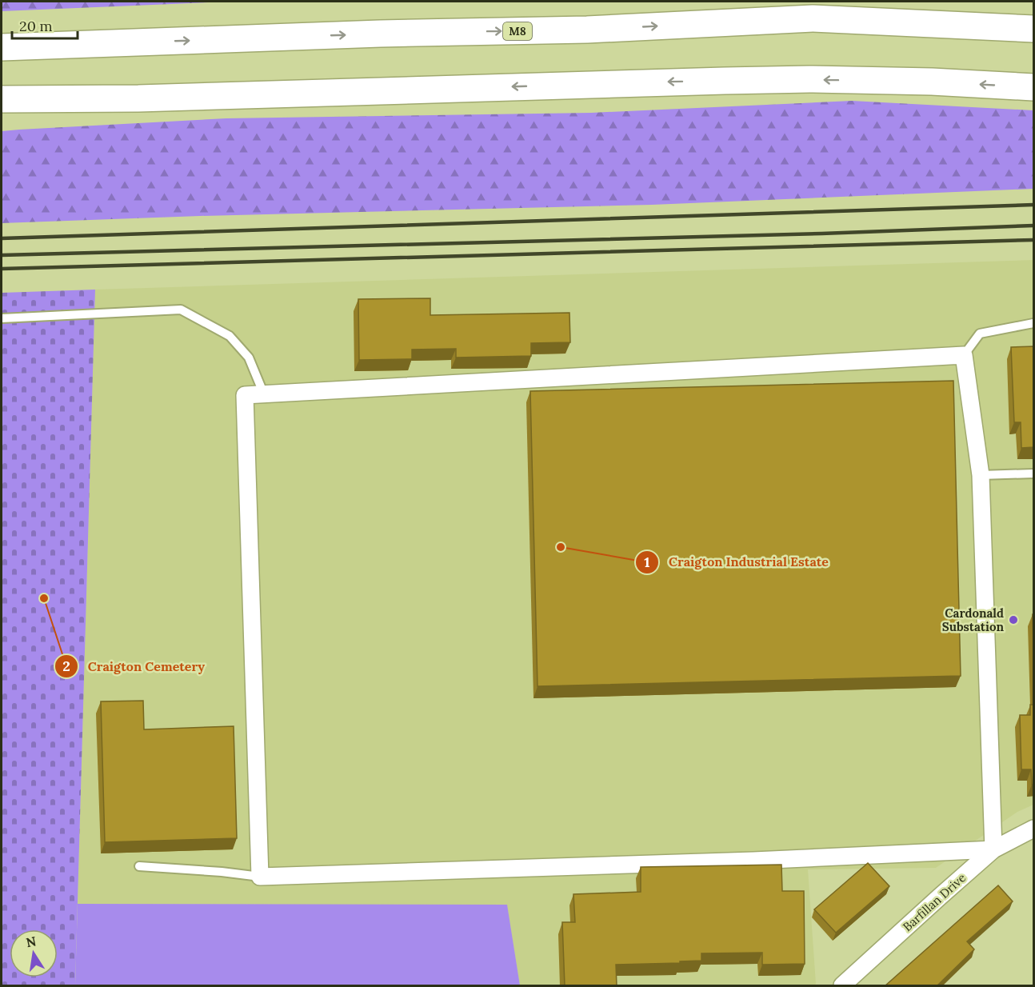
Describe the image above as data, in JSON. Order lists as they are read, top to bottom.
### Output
{
  "streets": {
    "highway": ["M8"],
    "street": ["Barfillan Drive"]
  },
  "places": ["Craigton Industrial Estate", "Craigton Cemetery", "Cardonald Substation"],
  "scale_bar": "20 m",
  "north": "top"
}
